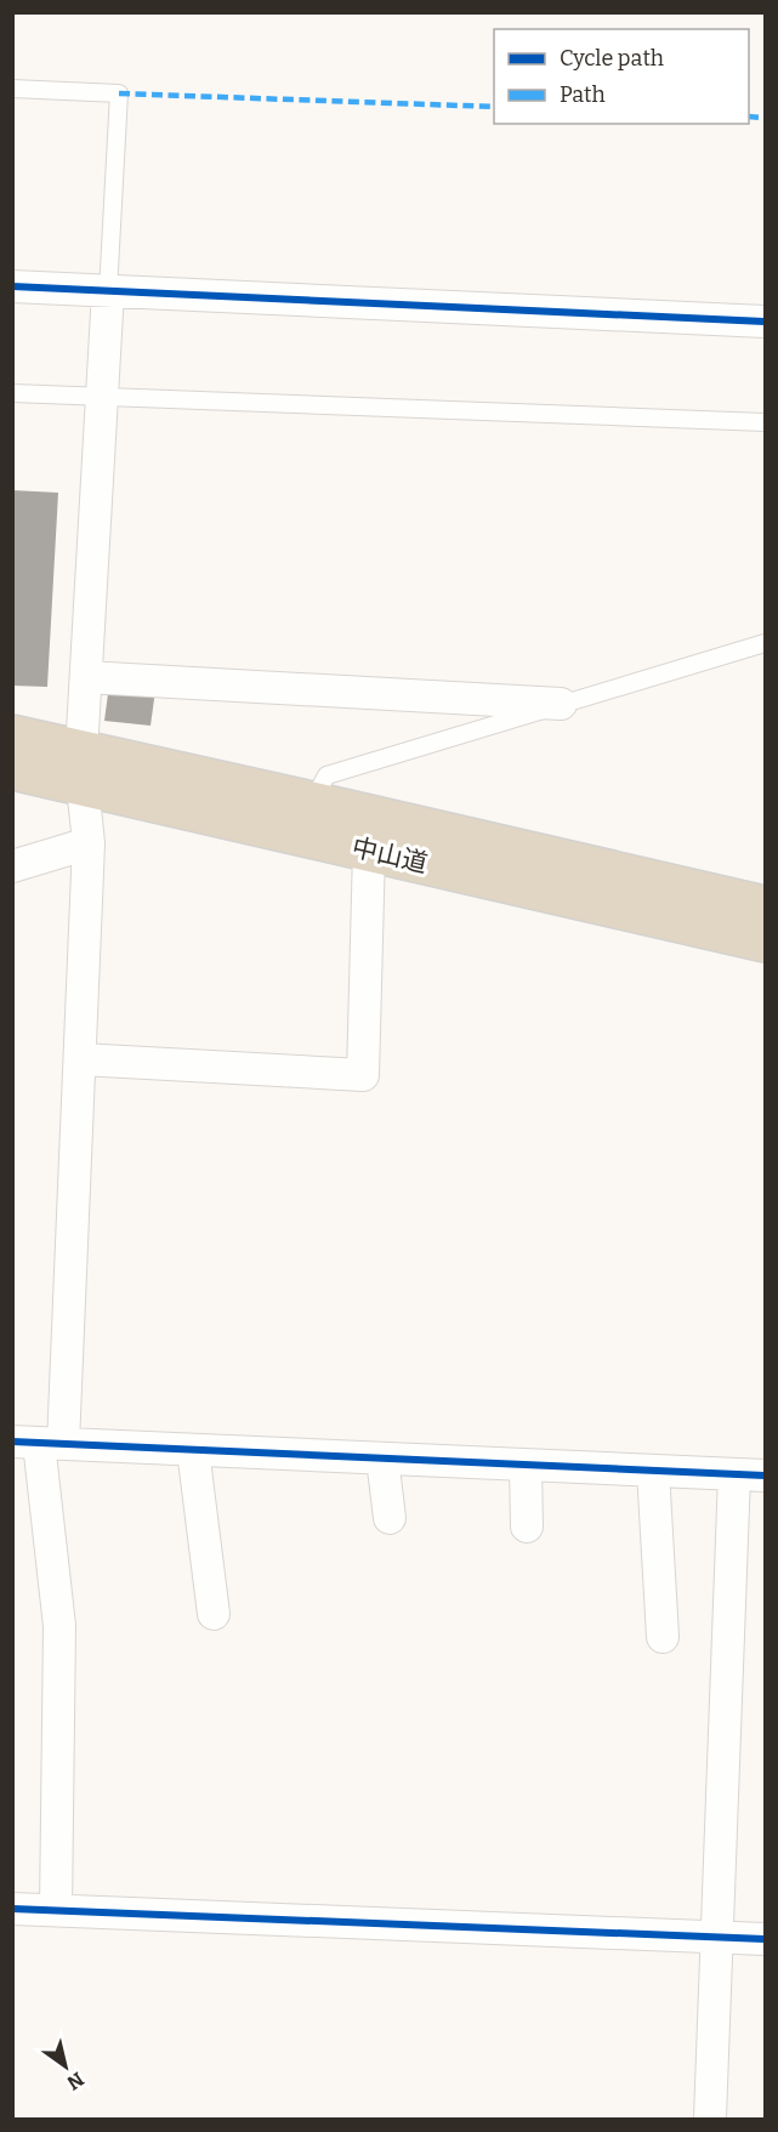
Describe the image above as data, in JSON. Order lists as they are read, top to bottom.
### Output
{
  "streets": {
    "highway": ["中山道"]
  },
  "legend": ["Cycle path", "Path"],
  "north": "bottom right"
}
